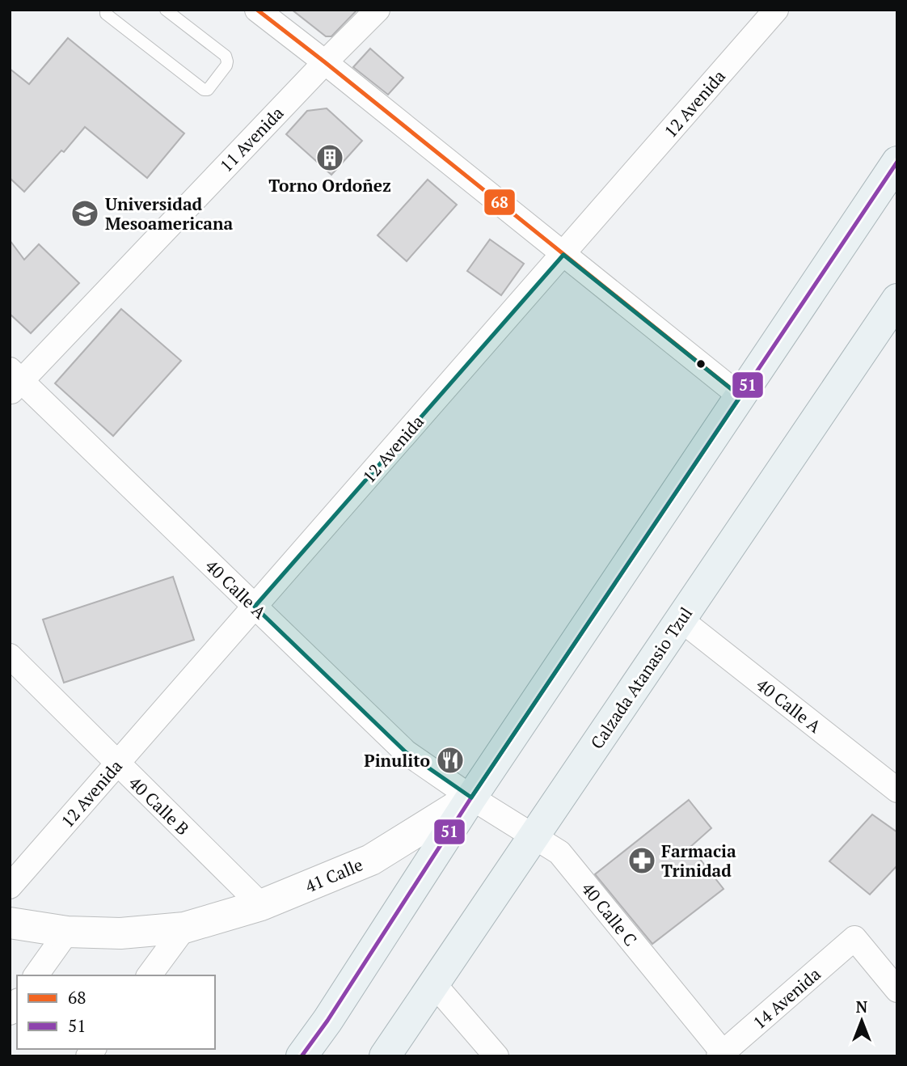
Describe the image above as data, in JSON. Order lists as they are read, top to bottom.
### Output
{
  "streets": {
    "main road": ["Calzada Atanasio Tzul", "41 Calle"],
    "street": [
      "12 Avenida",
      "11 Avenida",
      "40 Calle A",
      "40 Calle B",
      "40 Calle C",
      "14 Avenida"
    ]
  },
  "crossings": [
    ["12 Avenida", "40 Calle A"],
    ["12 Avenida", "40 Calle B"],
    ["11 Avenida", "40 Calle A"],
    ["40 Calle A", "Calzada Atanasio Tzul"],
    ["40 Calle A", "41 Calle"],
    ["40 Calle A", "40 Calle C"],
    ["Calzada Atanasio Tzul", "40 Calle C"],
    ["40 Calle B", "41 Calle"],
    ["41 Calle", "40 Calle C"],
    ["40 Calle C", "14 Avenida"]
  ],
  "places": {
    "building": ["Torno Ordoñez"],
    "school or university": ["Universidad Mesoamericana"],
    "restaurant": ["Pinulito"],
    "pharmacy": ["Farmacia Trinidad"]
  },
  "lines": ["transit line 68", "transit line 51"],
  "legend": ["68", "51"],
  "north": "top"
}
